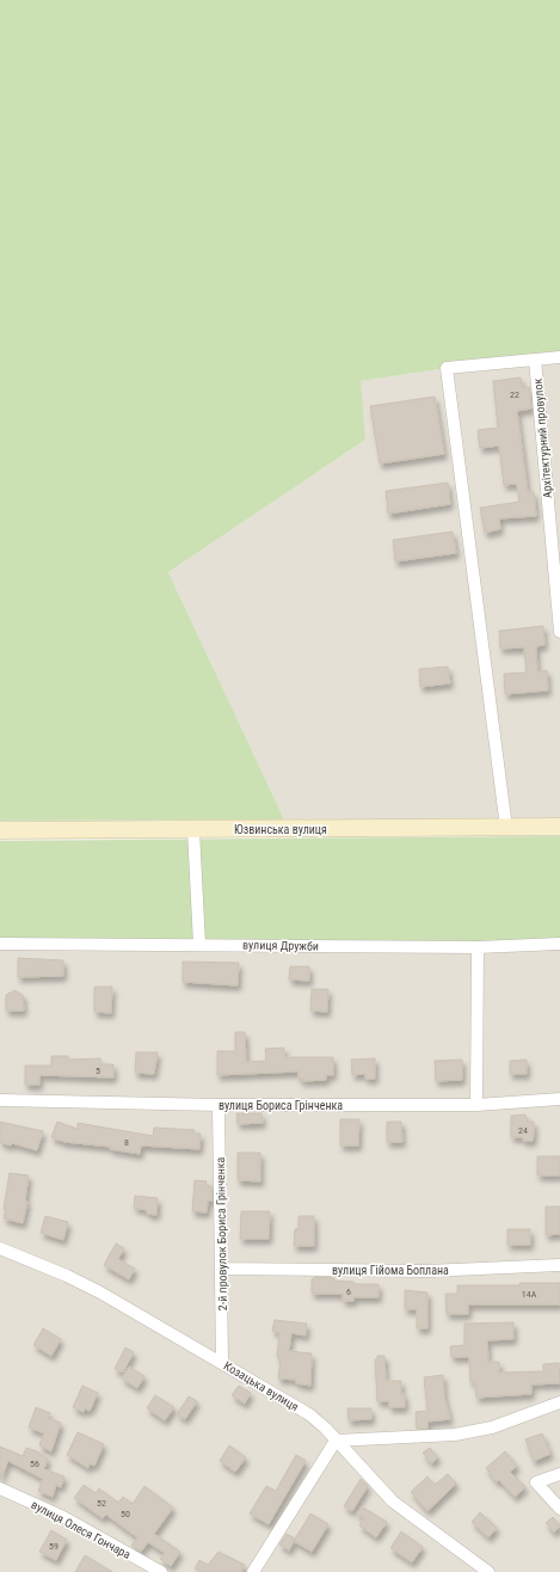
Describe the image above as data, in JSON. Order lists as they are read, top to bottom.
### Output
{
  "streets": {
    "main road": ["Юзвинська вулиця"],
    "street": [
      "Архітектурний провулок",
      "вулиця Дружби",
      "вулиця Бориса Грінченка",
      "2-й провулок Бориса Грінченка",
      "вулиця Гійома Боплана",
      "Козацька вулиця",
      "вулиця Олеся Гончара"
    ]
  },
  "crossings": [
    ["вулиця Бориса Грінченка", "2-й провулок Бориса Грінченка"],
    ["2-й провулок Бориса Грінченка", "вулиця Гійома Боплана"],
    ["2-й провулок Бориса Грінченка", "Козацька вулиця"]
  ],
  "house_numbers": [
    "22",
    "5",
    "24",
    "8",
    "6",
    "14А",
    "56",
    "52",
    "50",
    "59"
  ]
}
